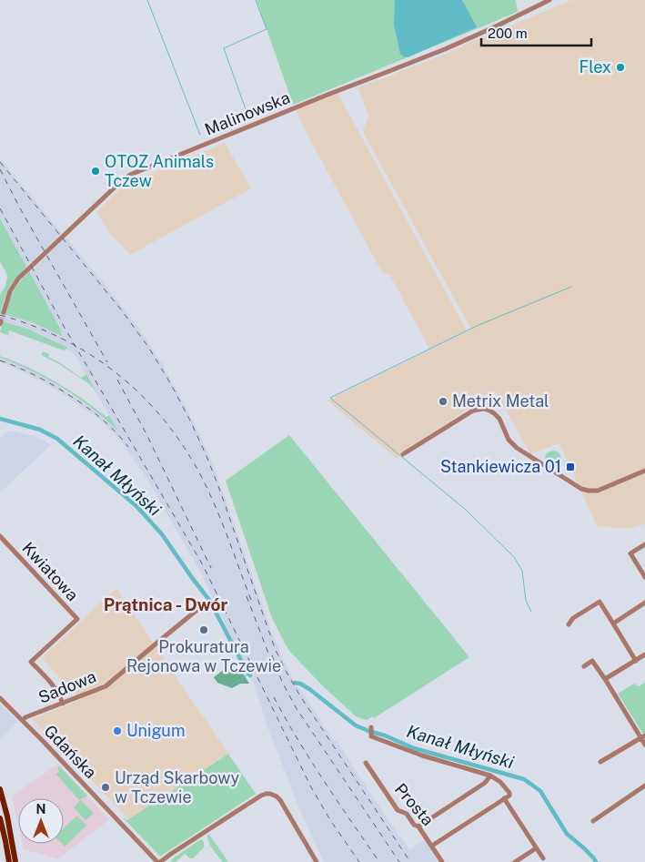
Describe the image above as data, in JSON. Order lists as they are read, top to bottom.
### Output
{
  "streets": {
    "street": [
      "Malinowska",
      "Kwiatowa",
      "Sadowa",
      "Gdańska",
      "Prosta"
    ]
  },
  "crossings": [
    ["Kwiatowa", "Sadowa"],
    ["Sadowa", "Gdańska"]
  ],
  "districts": ["Prątnica - Dwór"],
  "water": ["Kanał Młyński"],
  "places": {
    "other": [
      "Flex",
      "OTOZ Animals Tczew",
      "Metrix Metal",
      "Prokuratura Rejonowa w Tczewie",
      "Unigum",
      "Urząd Skarbowy w Tczewie"
    ],
    "transit": ["Stankiewicza 01"]
  },
  "scale_bar": "200 m",
  "north": "top"
}
